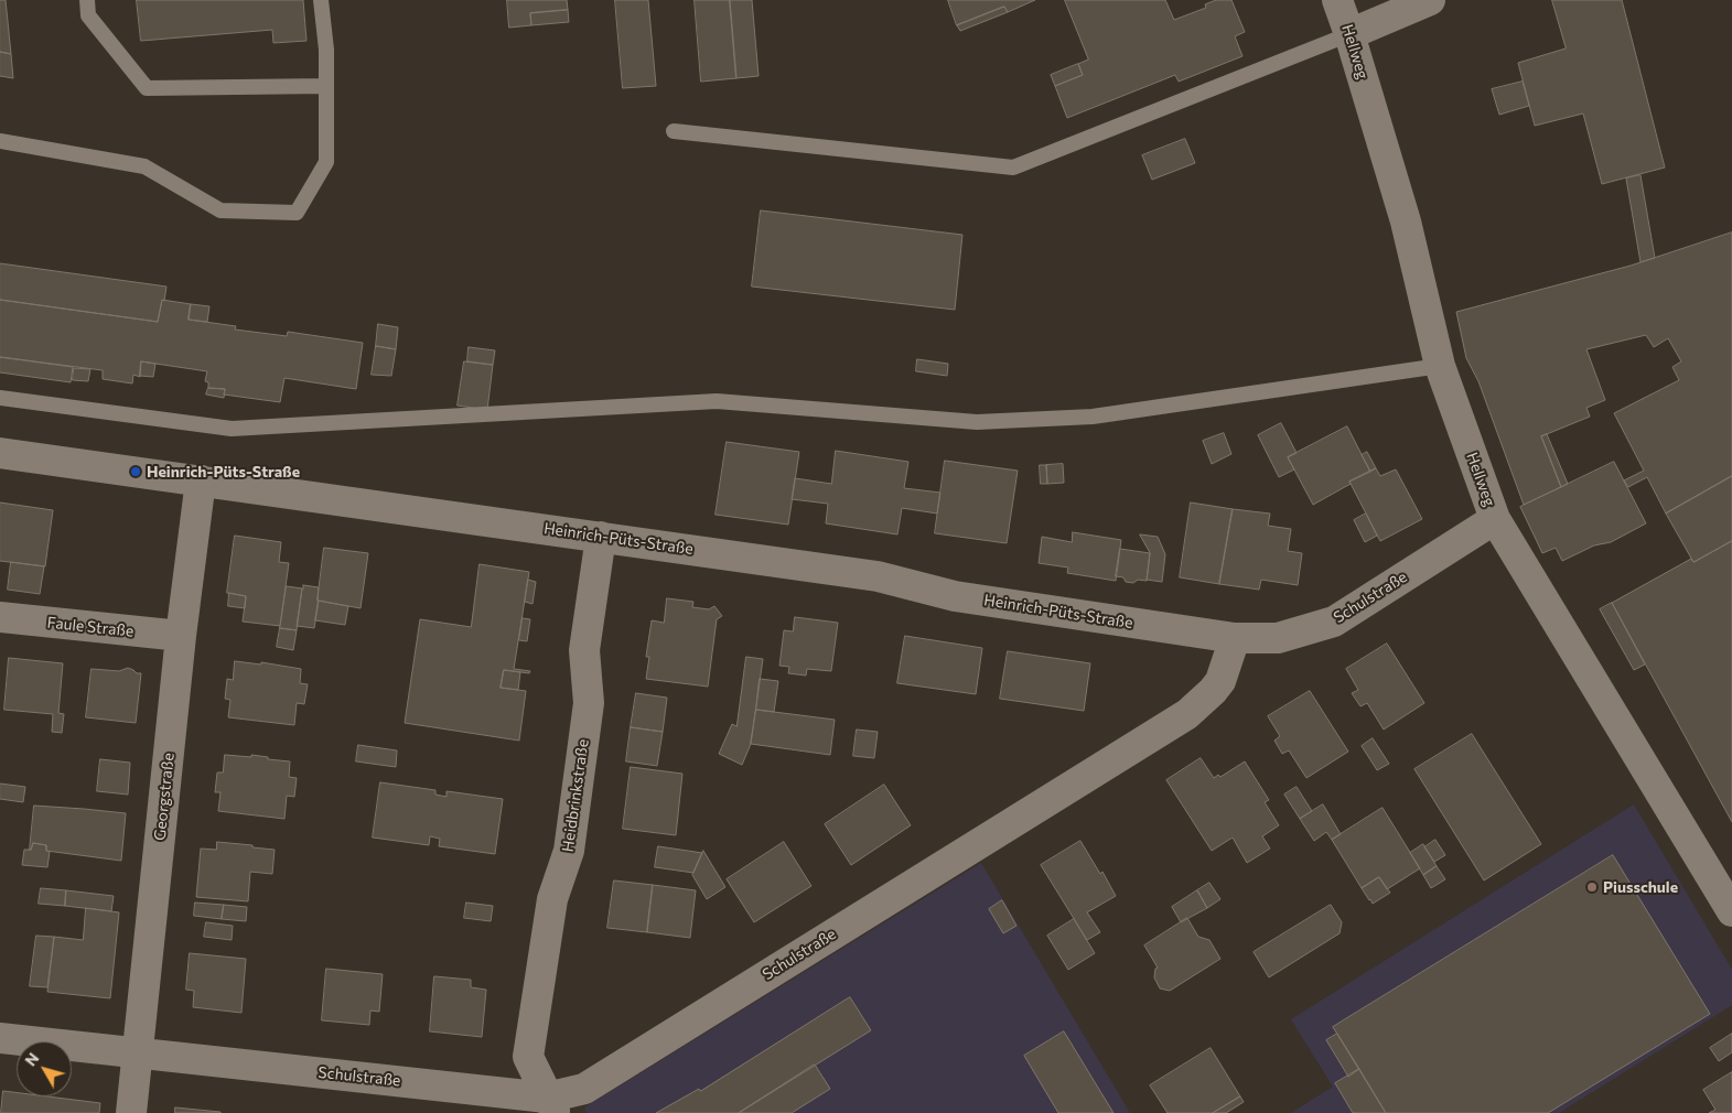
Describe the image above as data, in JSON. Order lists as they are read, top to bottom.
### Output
{
  "streets": {
    "street": [
      "Hellweg",
      "Heinrich-Püts-Straße",
      "Schulstraße",
      "Faule Straße",
      "Heidbrinkstraße",
      "Georgstraße"
    ]
  },
  "crossings": [
    ["Hellweg", "Schulstraße"],
    ["Heinrich-Püts-Straße", "Schulstraße"],
    ["Heinrich-Püts-Straße", "Heidbrinkstraße"],
    ["Heinrich-Püts-Straße", "Georgstraße"],
    ["Schulstraße", "Heidbrinkstraße"],
    ["Schulstraße", "Georgstraße"],
    ["Faule Straße", "Georgstraße"]
  ],
  "places": ["Heinrich-Püts-Straße", "Piusschule"],
  "north": "top left"
}
